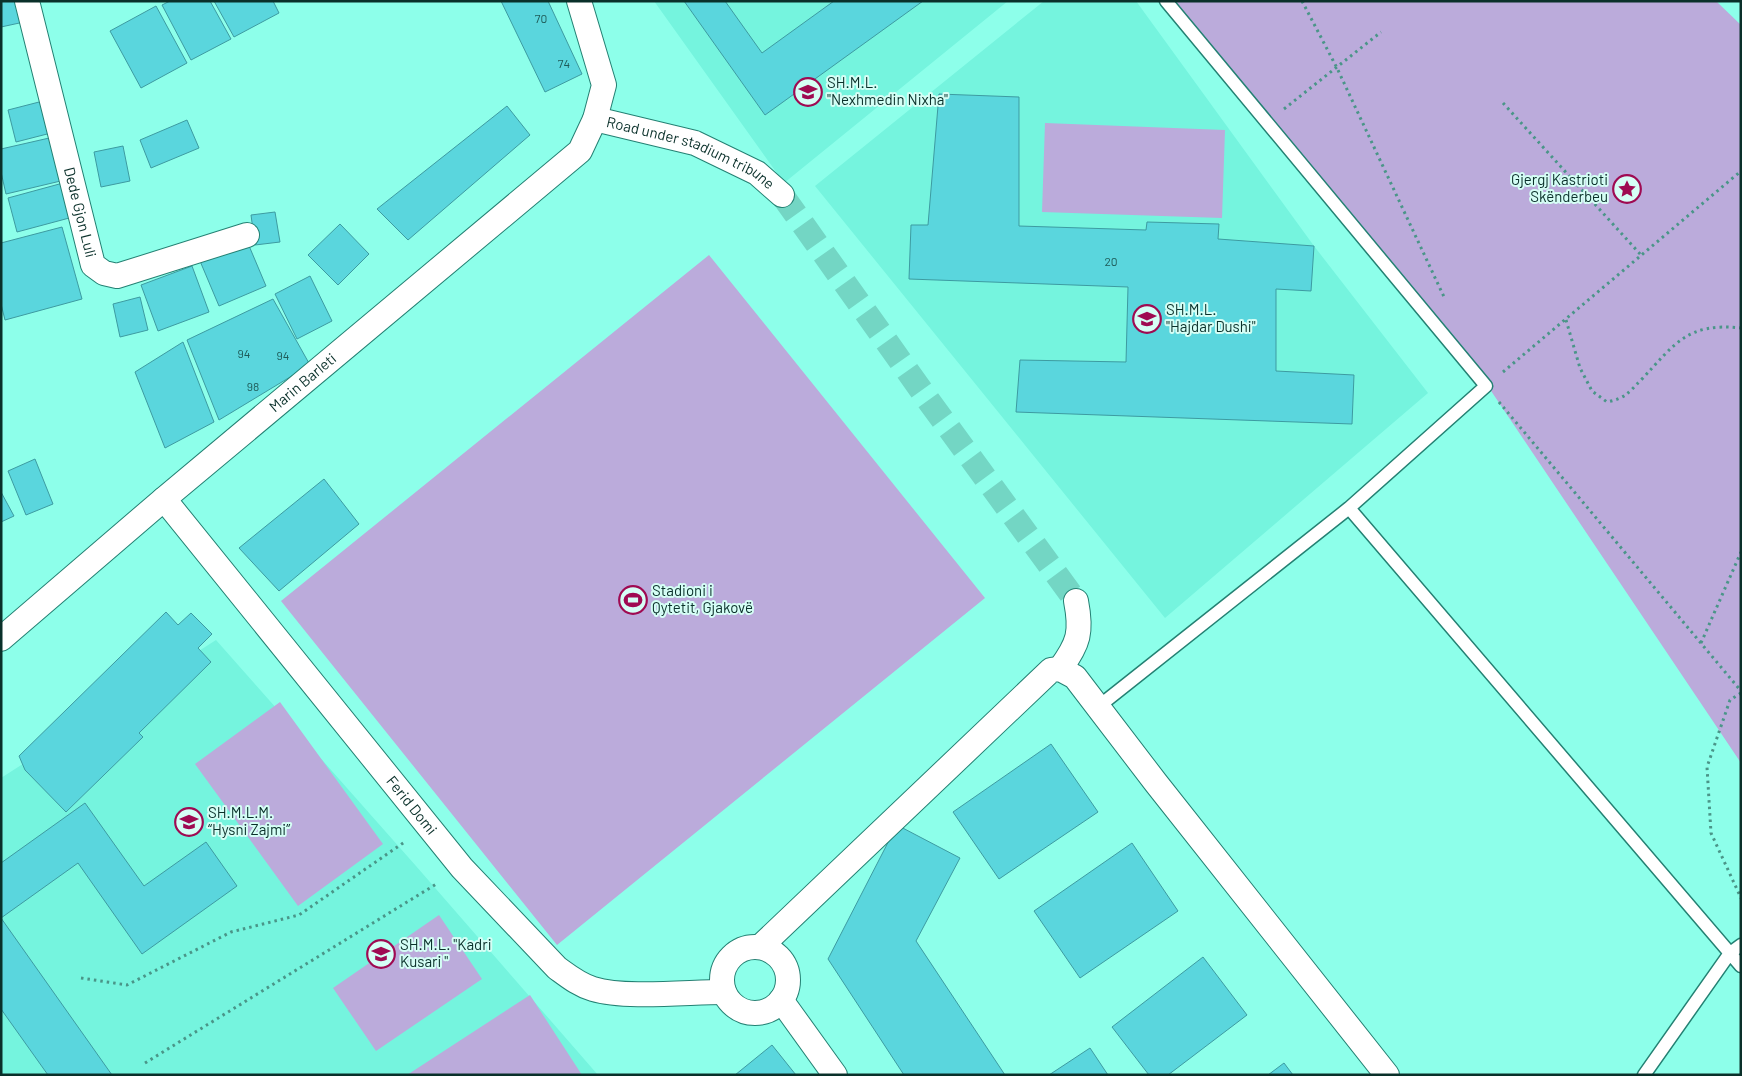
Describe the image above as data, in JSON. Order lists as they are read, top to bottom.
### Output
{
  "streets": {
    "street": [
      "Road under stadium tribune",
      "Dede Gjon Luli",
      "Marin Barleti",
      "Ferid Domi"
    ]
  },
  "crossings": [
    ["Road under stadium tribune", "Marin Barleti"],
    ["Marin Barleti", "Ferid Domi"]
  ],
  "places": {
    "school or university": [
      "SH.M.L. \"Nexhmedin Nixha\"",
      "SH.M.L. \"Hajdar Dushi\"",
      "SH.M.L.M. “Hysni Zajmi”",
      "SH.M.L. \"Kadri Kusari \""
    ],
    "place": ["Gjergj Kastrioti Skënderbeu"],
    "sports": ["Stadioni i Qytetit, Gjakovë"]
  },
  "house_numbers": [
    "70",
    "74",
    "20",
    "94",
    "94",
    "98"
  ]
}
